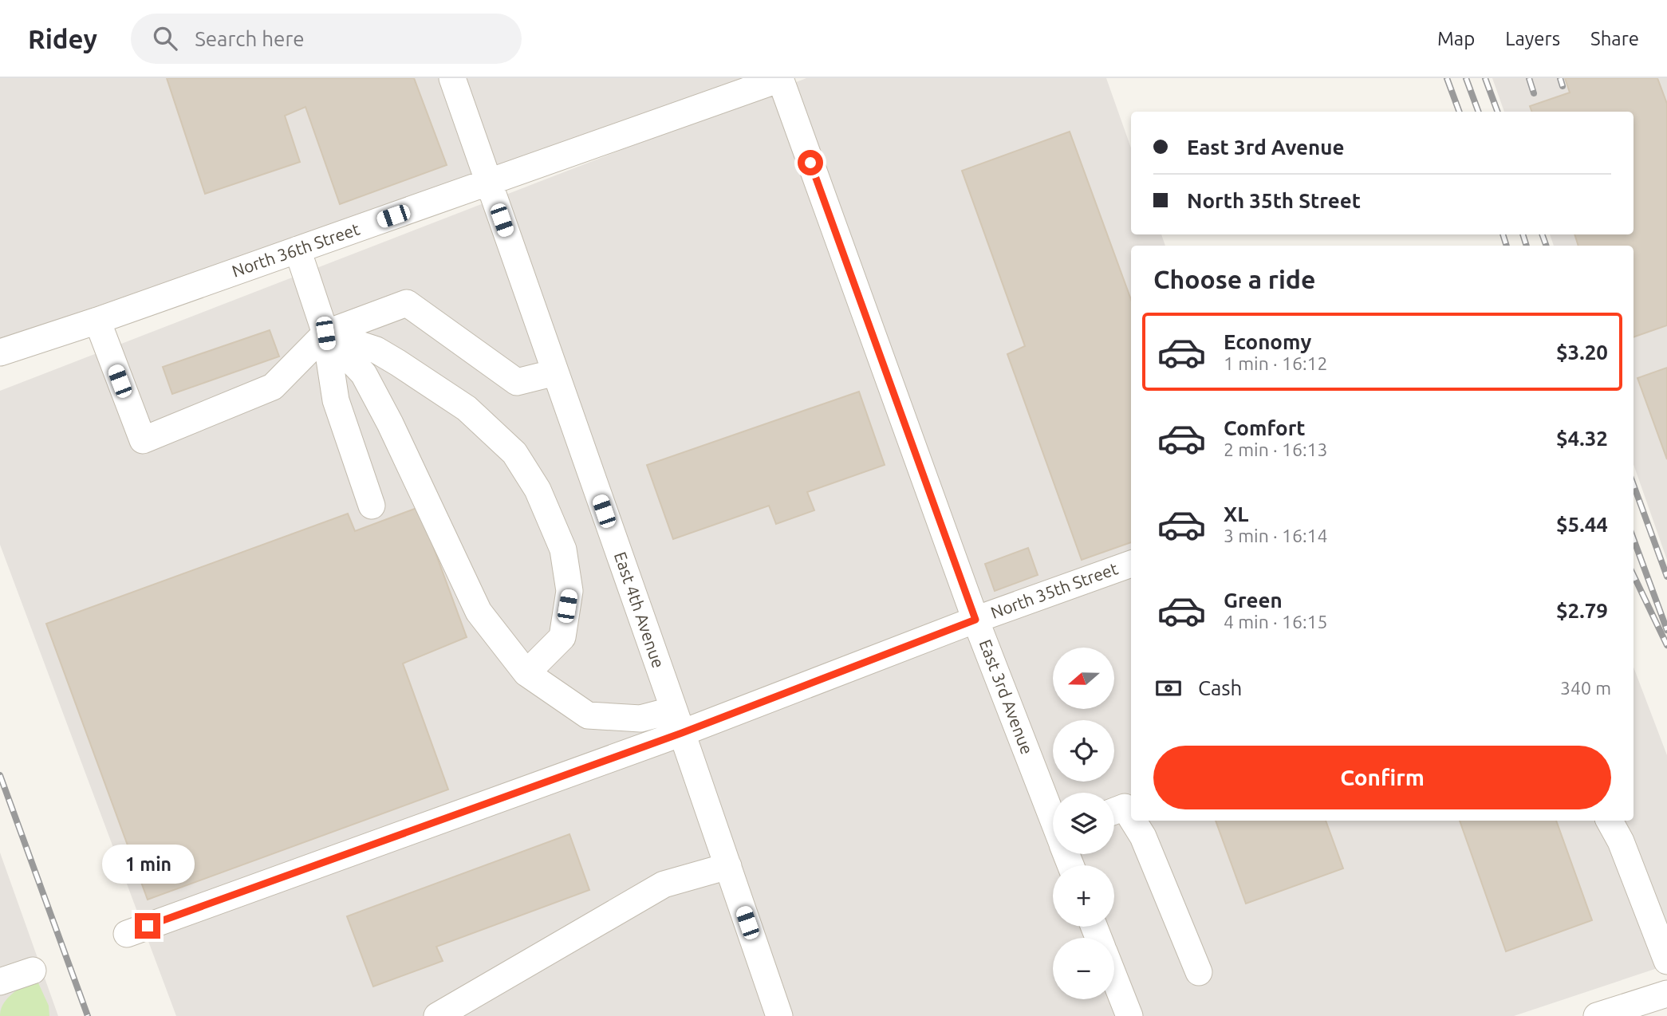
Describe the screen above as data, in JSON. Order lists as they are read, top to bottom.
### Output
{
  "streets": {
    "street": [
      "North 36th Street",
      "North 35th Street",
      "East 4th Avenue",
      "East 3rd Avenue"
    ]
  },
  "crossings": [
    ["North 36th Street", "East 4th Avenue"],
    ["North 36th Street", "East 3rd Avenue"],
    ["North 35th Street", "East 4th Avenue"],
    ["North 35th Street", "East 3rd Avenue"]
  ],
  "north": "left",
  "page": {
    "header": "Ridey",
    "search": "Search here",
    "nav": ["Map", "Layers", "Share"],
    "banner": ["East 3rd Avenue", "North 35th Street"],
    "heading": "Choose a ride",
    "list": [
      {
        "name": "Economy",
        "note": "1 min · 16:12",
        "value": "$3.20"
      },
      {
        "name": "Comfort",
        "note": "2 min · 16:13",
        "value": "$4.32"
      },
      {
        "name": "XL",
        "note": "3 min · 16:14",
        "value": "$5.44"
      },
      {
        "name": "Green",
        "note": "4 min · 16:15",
        "value": "$2.79"
      }
    ],
    "map_buttons": ["+", "−"],
    "pay": ["Cash", "340 m"],
    "buttons": "Confirm",
    "bubble": "1 min"
  }
}
